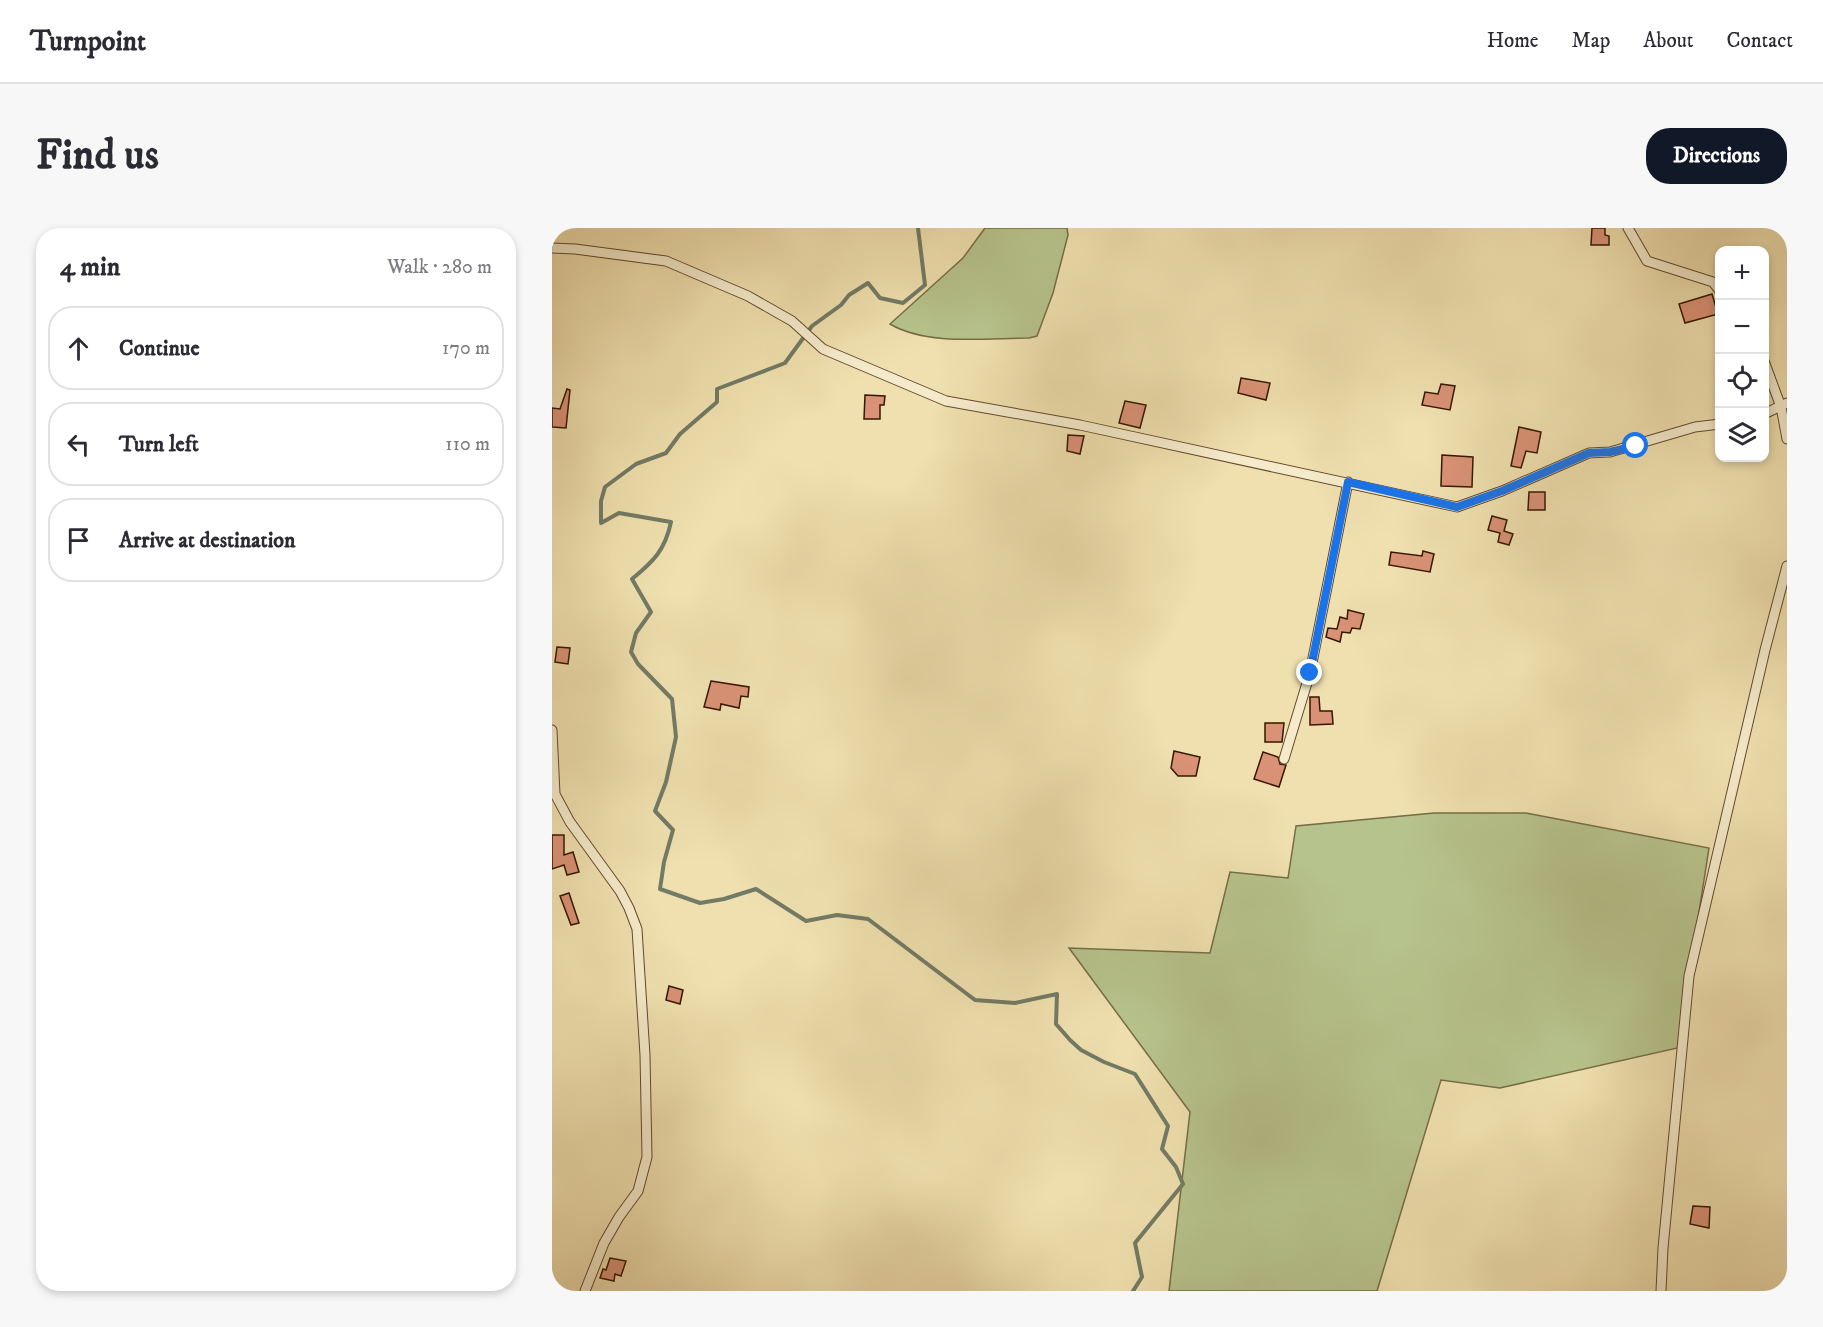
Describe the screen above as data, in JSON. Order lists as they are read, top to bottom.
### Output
{
  "page": {
    "header": "Turnpoint",
    "nav": [
      "Home",
      "Map",
      "About",
      "Contact"
    ],
    "buttons": "Directions",
    "title": "Find us",
    "heading": ["4 min", "Walk · 280 m"],
    "map_buttons": ["+", "−"],
    "list": [
      ["Continue", "170 m"],
      ["Turn left", "110 m"],
      "Arrive at destination"
    ]
  }
}
